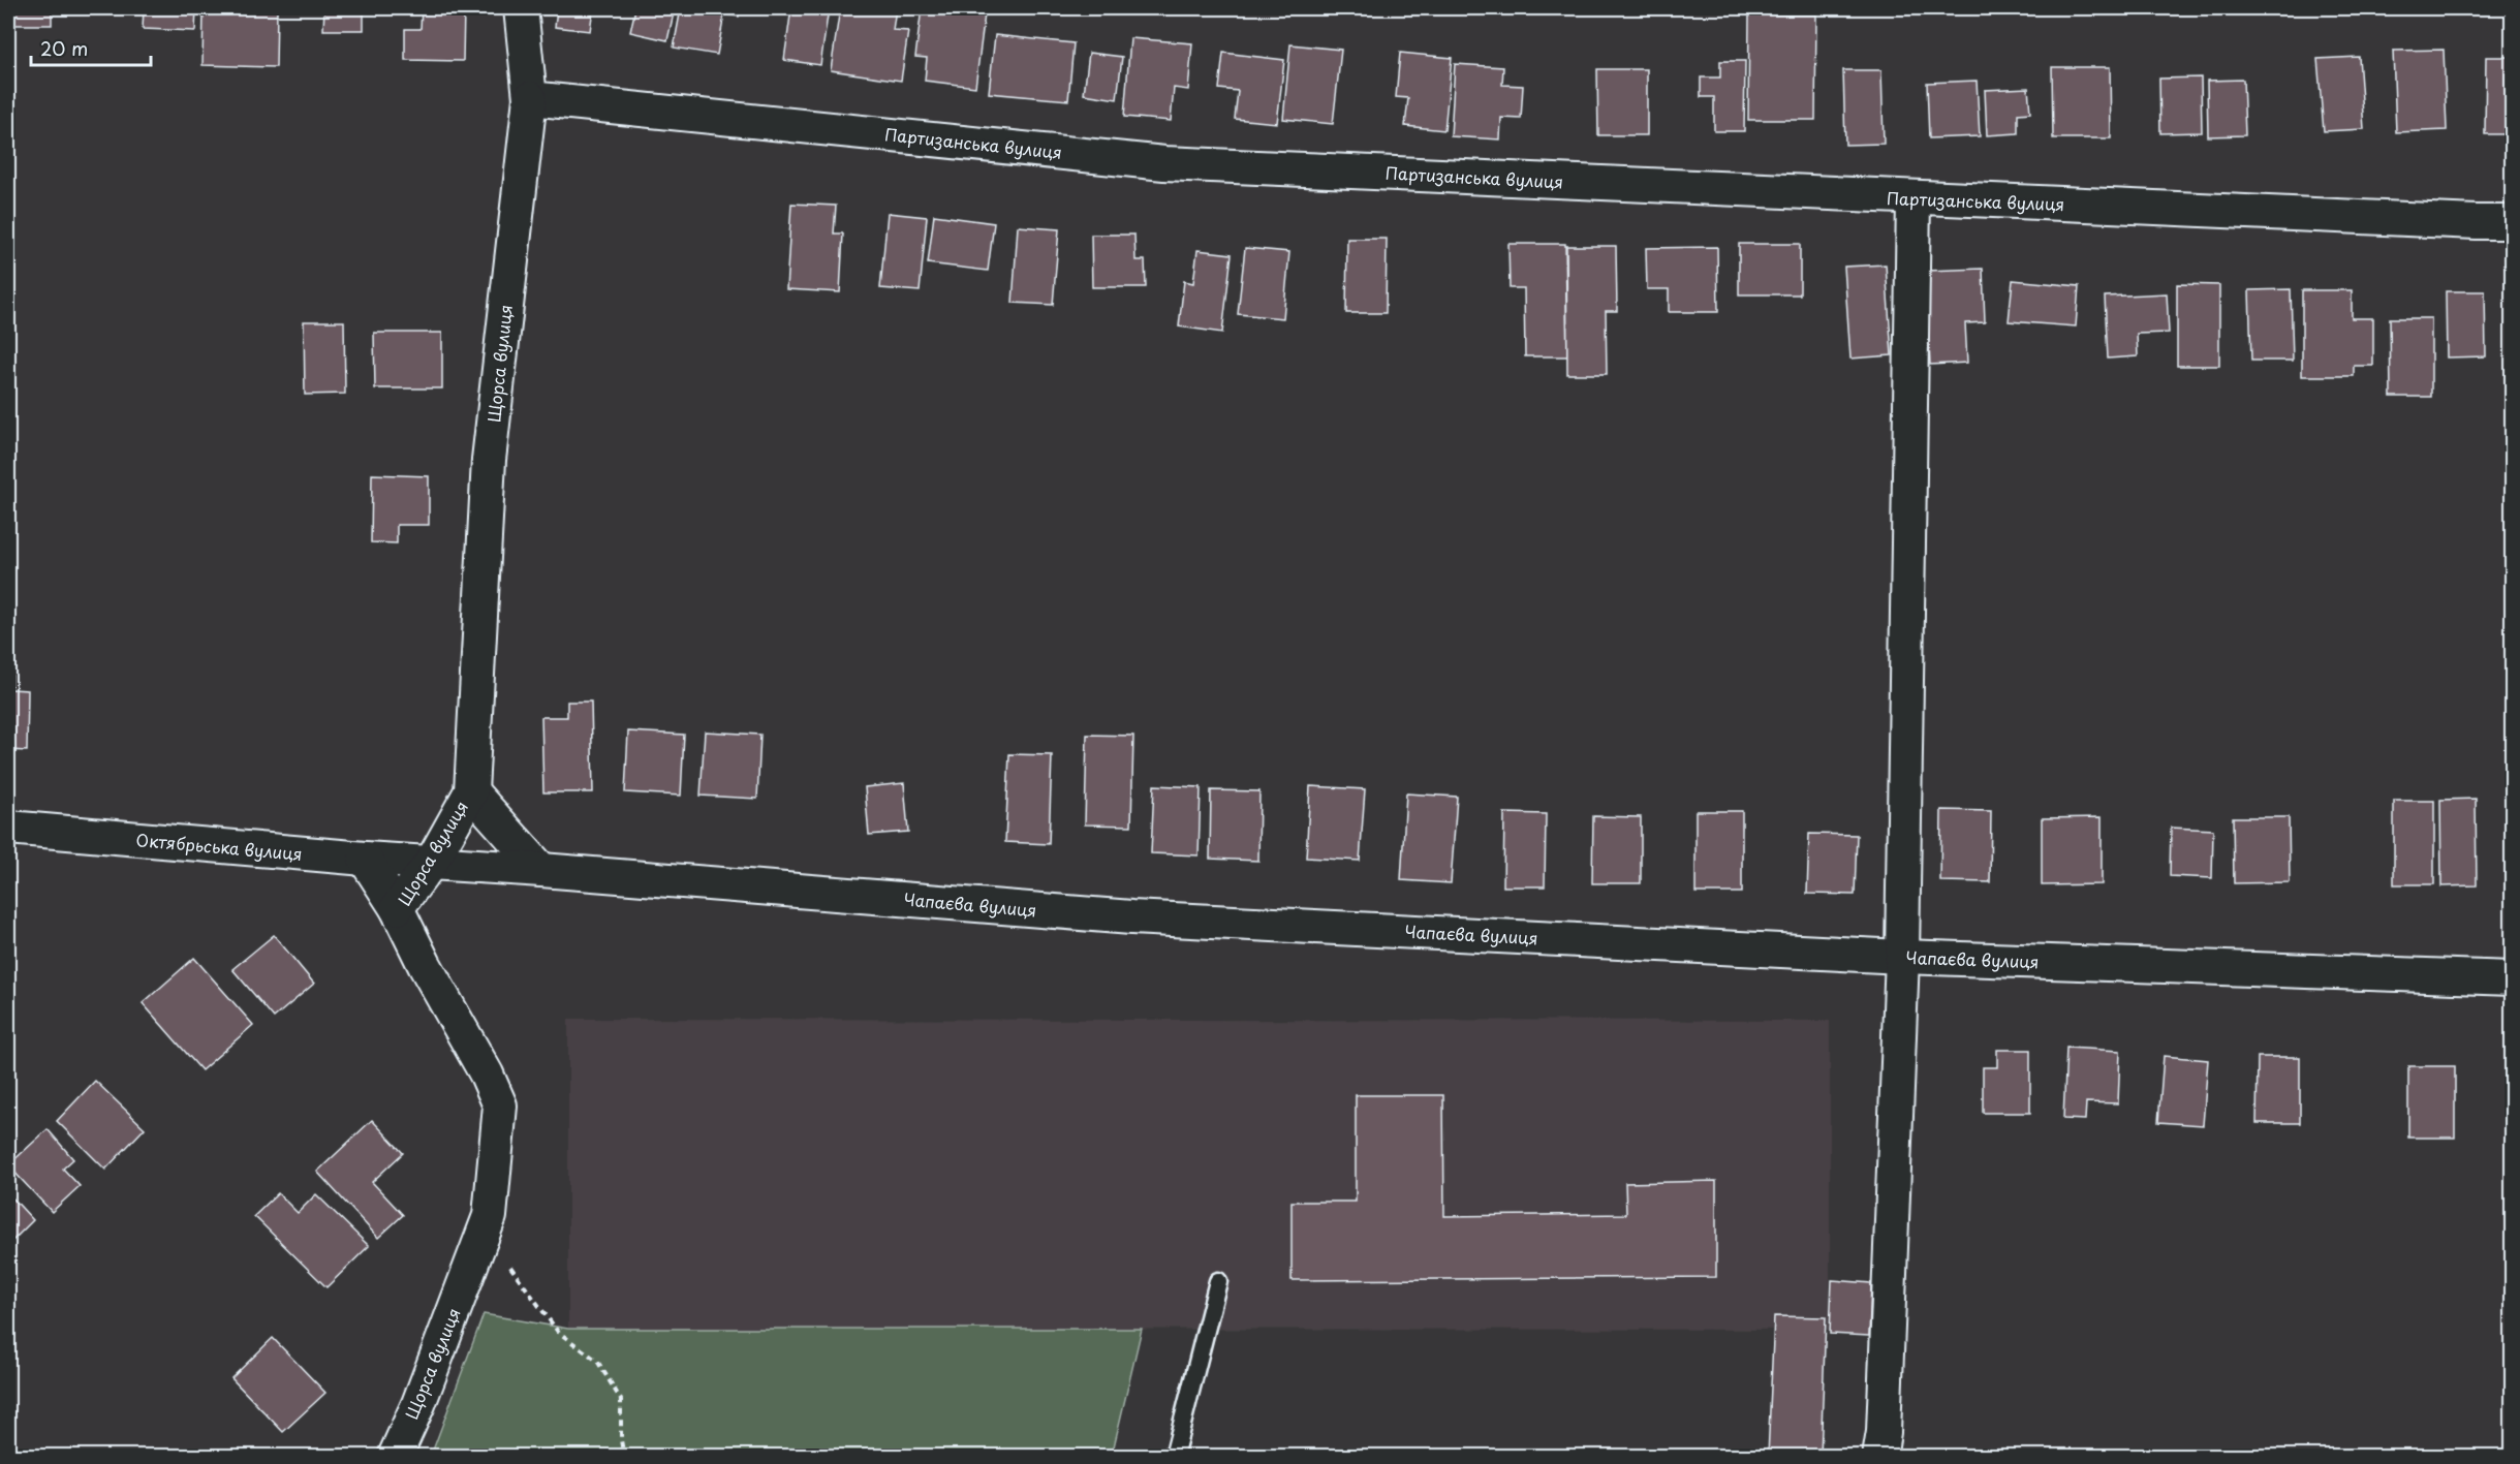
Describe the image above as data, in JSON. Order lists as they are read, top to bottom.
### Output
{
  "streets": {
    "street": [
      "Партизанська вулиця",
      "Щорса вулиця",
      "Октябрьська вулиця",
      "Чапаєва вулиця"
    ]
  },
  "crossings": [
    ["Партизанська вулиця", "Щорса вулиця"],
    ["Щорса вулиця", "Октябрьська вулиця"],
    ["Щорса вулиця", "Чапаєва вулиця"],
    ["Октябрьська вулиця", "Чапаєва вулиця"]
  ],
  "scale_bar": "20 m"
}
